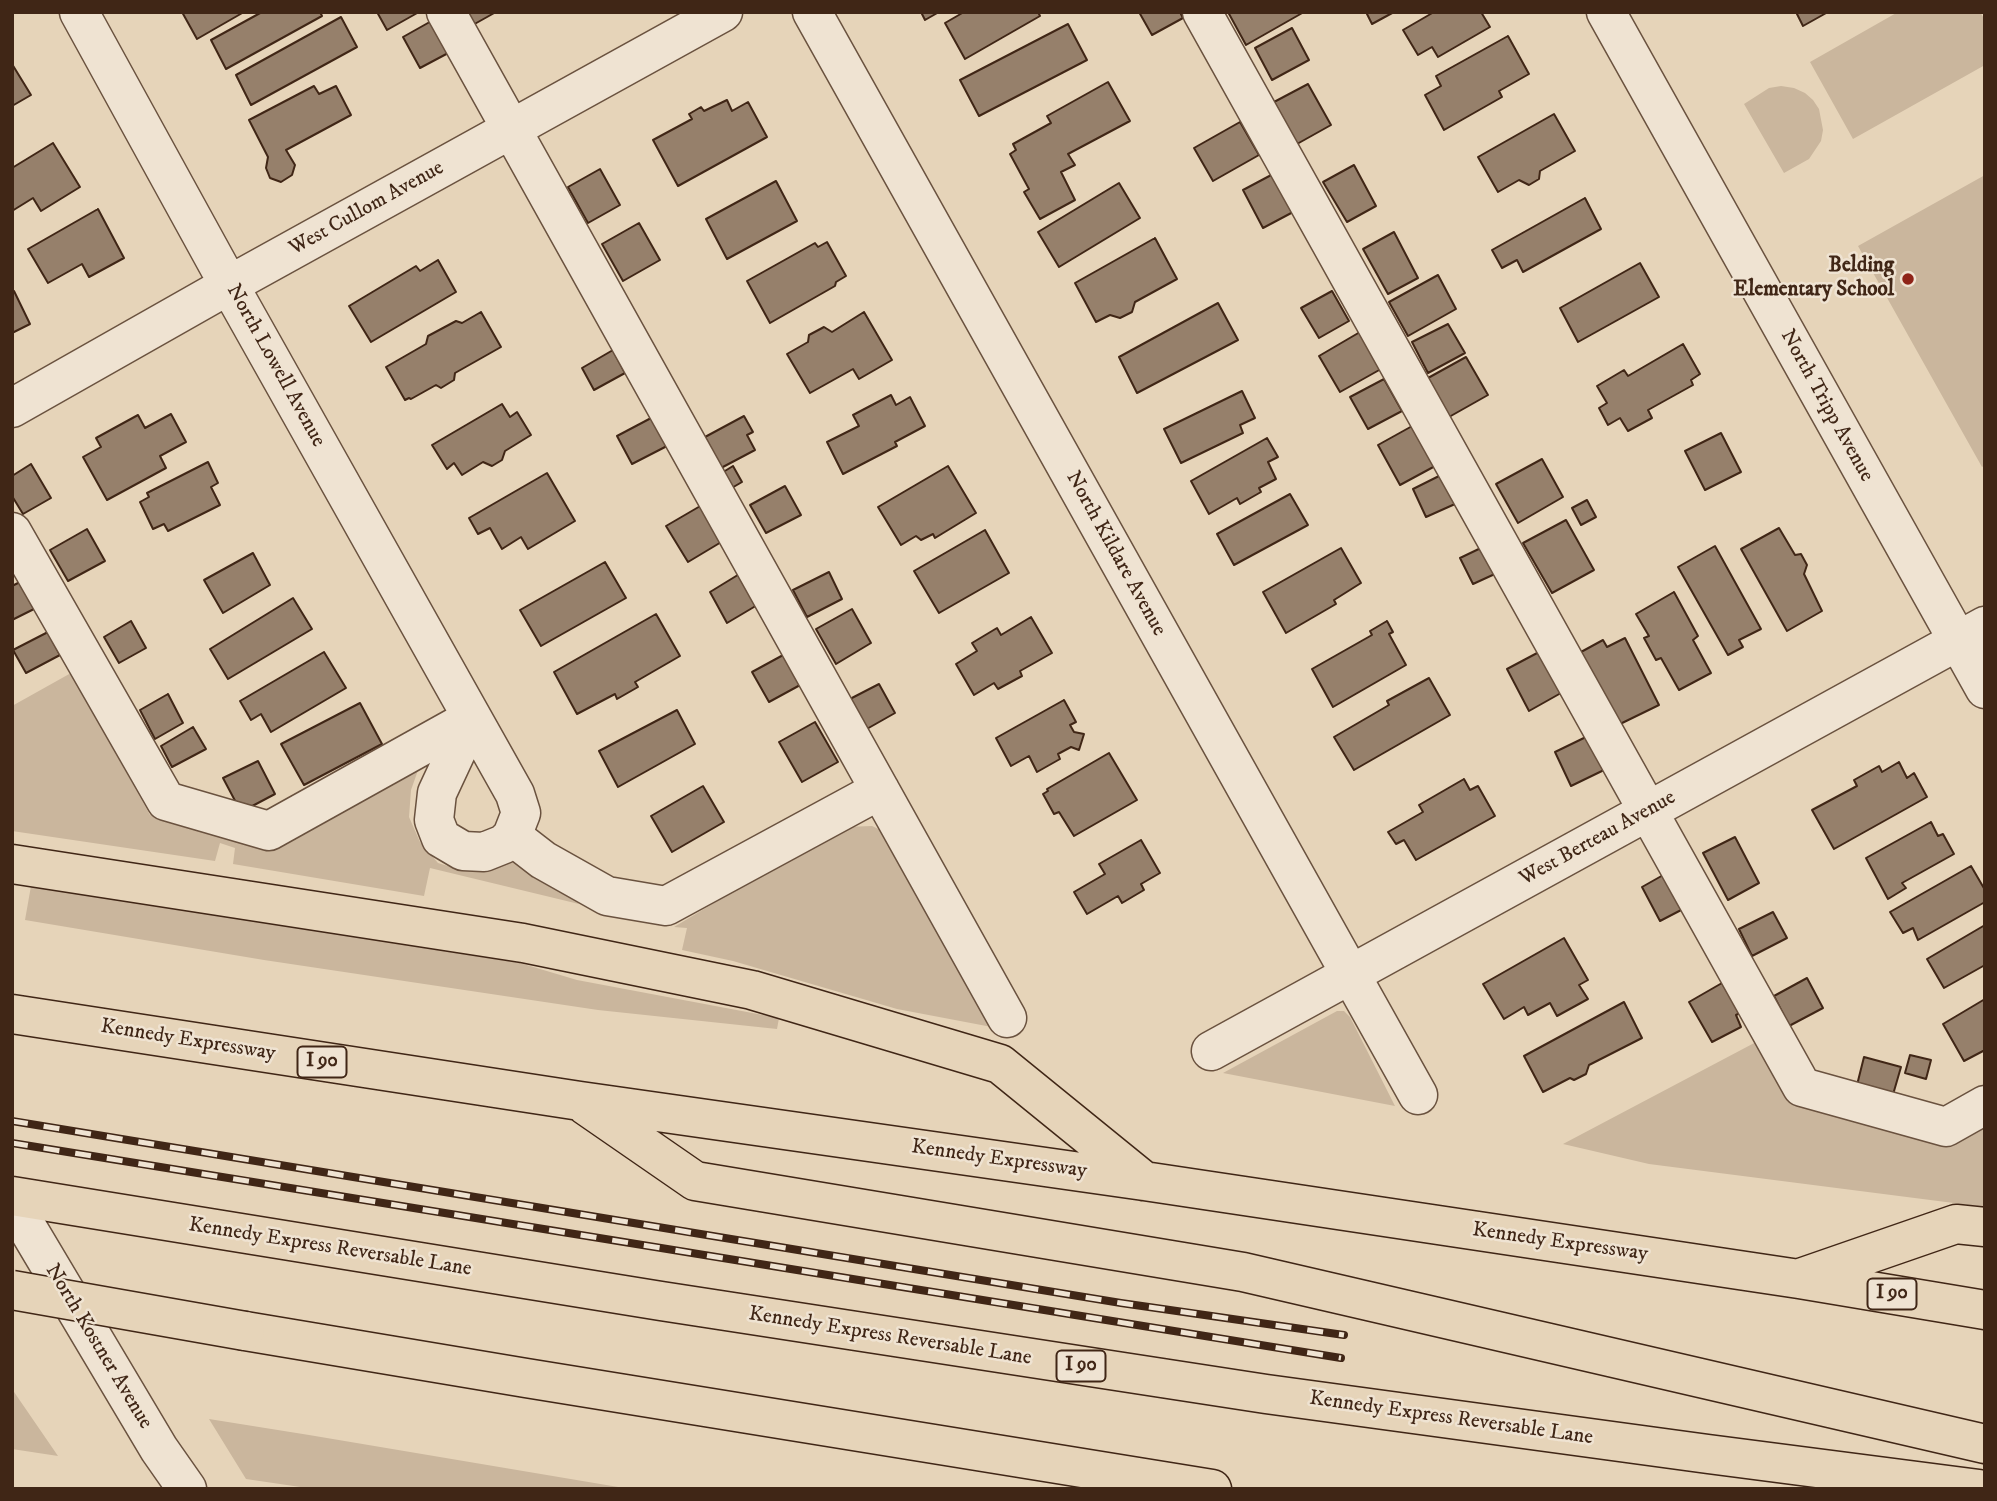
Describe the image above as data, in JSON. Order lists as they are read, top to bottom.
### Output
{
  "streets": {
    "highway": ["Kennedy Expressway", "I 90", "Kennedy Express Reversable Lane"],
    "street": [
      "West Cullom Avenue",
      "North Lowell Avenue",
      "North Tripp Avenue",
      "North Kildare Avenue",
      "West Berteau Avenue",
      "North Kostner Avenue"
    ]
  },
  "crossings": [
    ["West Cullom Avenue", "North Lowell Avenue"],
    ["North Tripp Avenue", "West Berteau Avenue"],
    ["North Kildare Avenue", "West Berteau Avenue"],
    ["Kennedy Expressway", "I 90"]
  ],
  "places": ["Belding Elementary School"]
}
